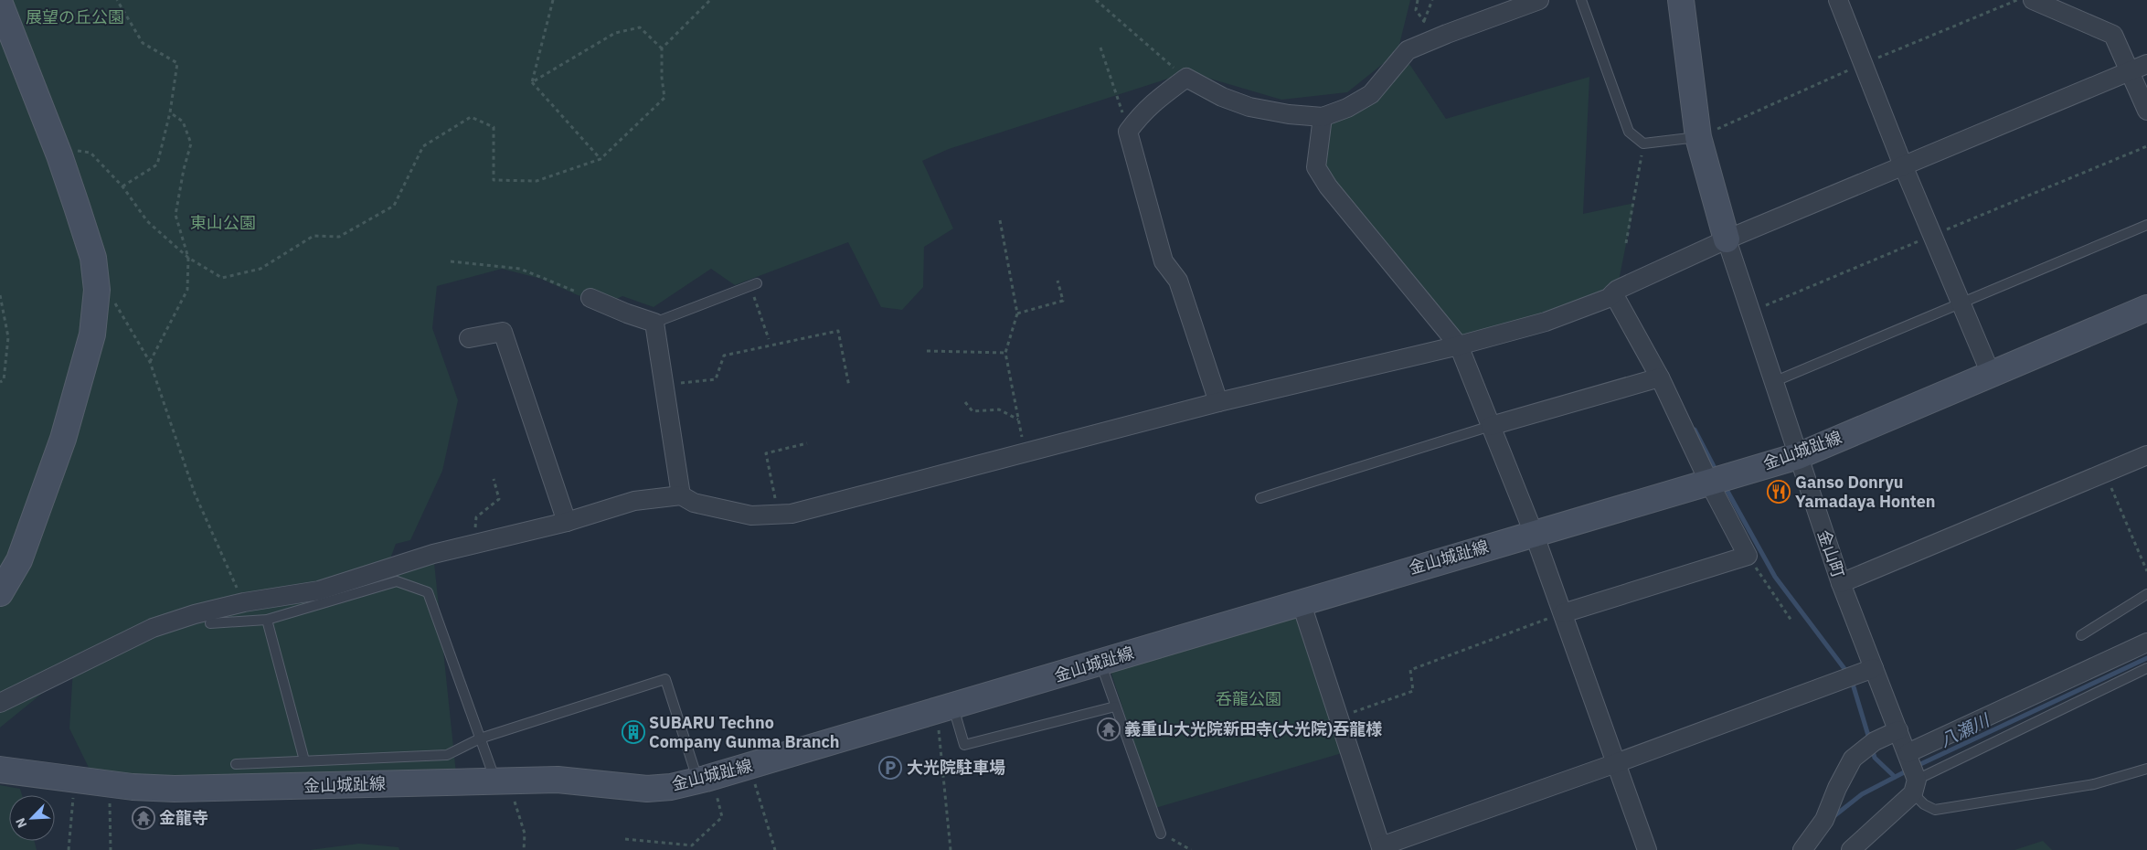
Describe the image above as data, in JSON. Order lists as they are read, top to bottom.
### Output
{
  "streets": {
    "main road": ["金山城趾線"],
    "street": ["金山町"]
  },
  "crossings": [
    ["金山城趾線", "金山町"]
  ],
  "water": ["八瀬川"],
  "parks": ["展望の丘公園", "東山公園", "呑龍公園"],
  "places": {
    "restaurant": ["Ganso Donryu Yamadaya Honten"],
    "temple": ["義重山大光院新田寺(大光院)吞龍様", "金龍寺"],
    "building": ["SUBARU Techno Company Gunma Branch"],
    "parking": ["大光院駐車場"]
  },
  "north": "bottom left"
}
